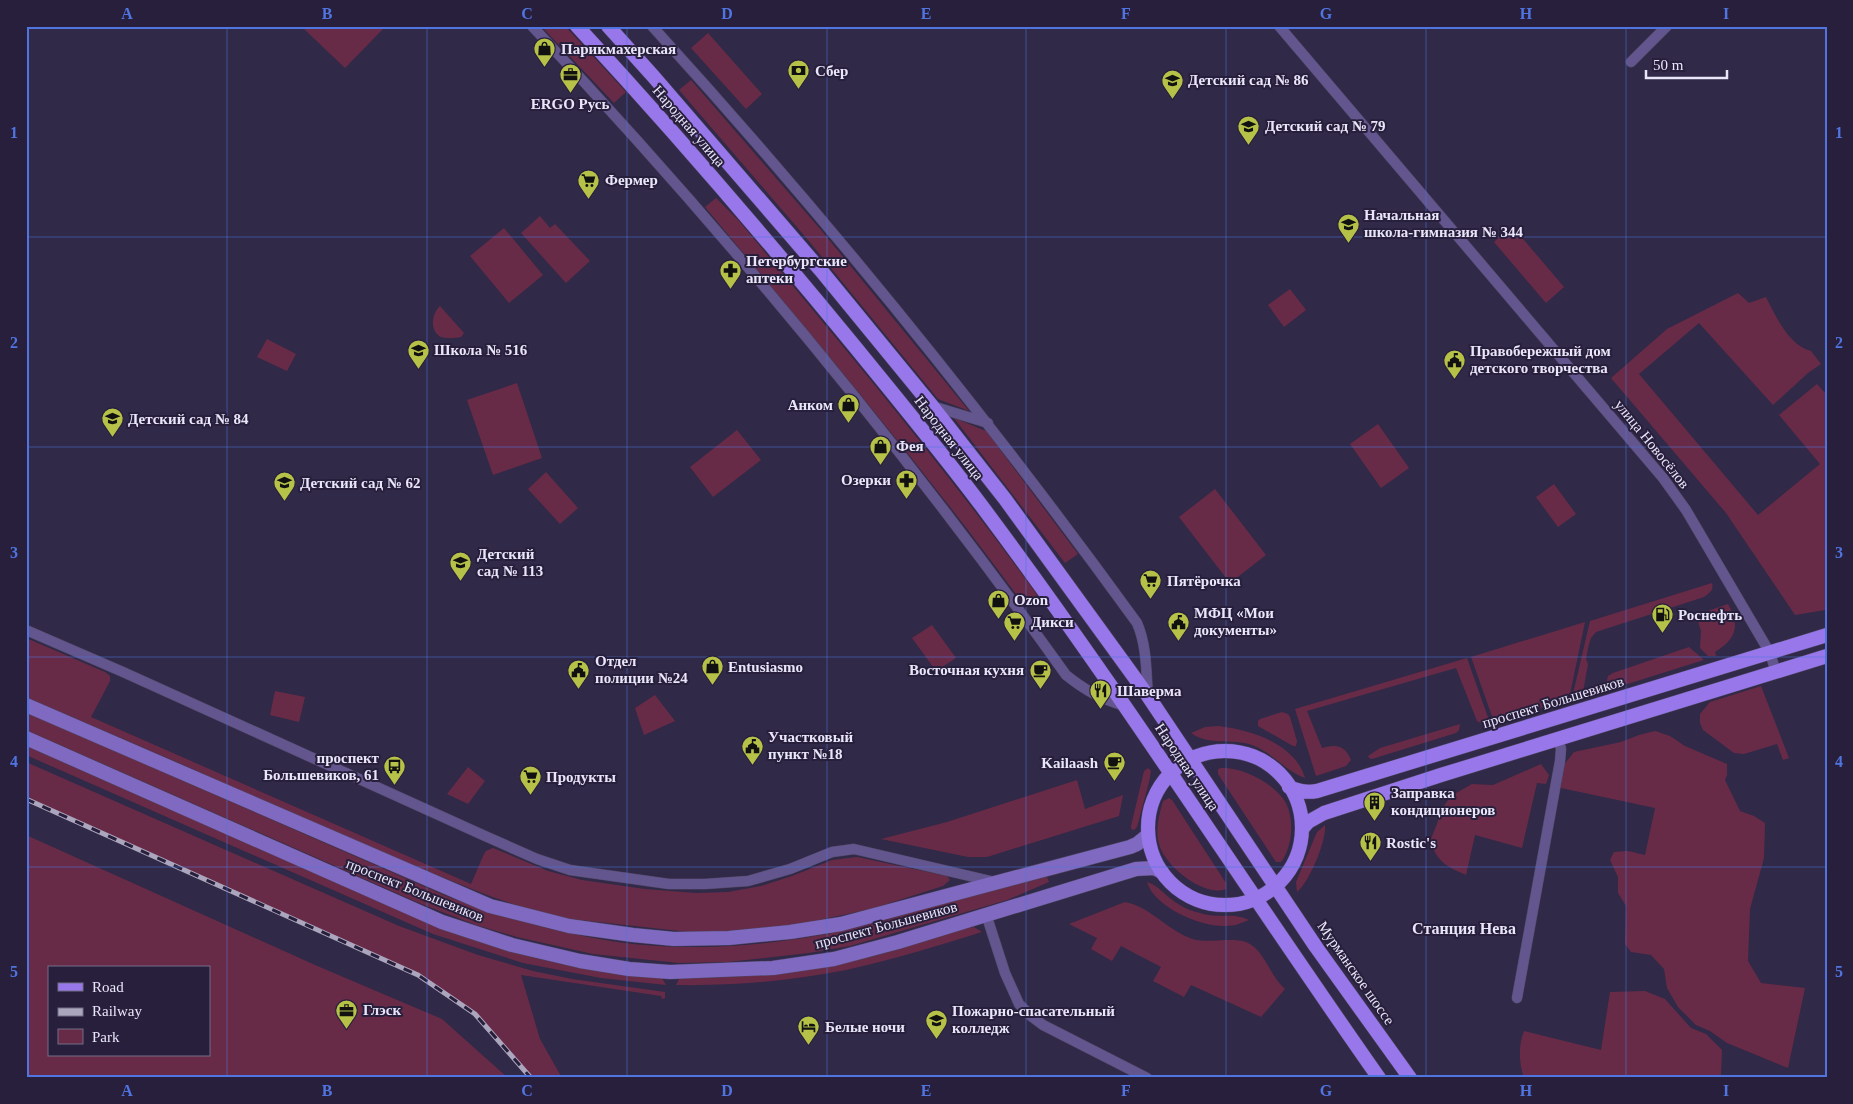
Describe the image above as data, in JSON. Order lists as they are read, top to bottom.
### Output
{
  "streets": {
    "main road": ["Народная улица", "проспект Большевиков", "Мурманское шоссе"],
    "street": ["улица Новосёлов"]
  },
  "crossings": [
    ["Народная улица", "Мурманское шоссе"],
    ["улица Новосёлов", "проспект Большевиков"]
  ],
  "districts": ["Станция Нева"],
  "places": {
    "shop": [
      "Парикмахерская",
      "Анком",
      "Фея",
      "Ozon",
      "Entusiasmo"
    ],
    "bank": ["Сбер"],
    "office": ["ERGO Русь", "Глэск"],
    "school or university": [
      "Детский сад № 86",
      "Детский сад № 79",
      "Начальная школа-гимназия № 344",
      "Школа № 516",
      "Детский сад № 84",
      "Детский сад № 62",
      "Детский сад № 113",
      "Пожарно-спасательный колледж"
    ],
    "supermarket": [
      "Фермер",
      "Пятёрочка",
      "Дикси",
      "Продукты"
    ],
    "pharmacy": ["Петербургские аптеки", "Озерки"],
    "public building": [
      "Правобережный дом детского творчества",
      "МФЦ «Мои документы»",
      "Отдел полиции №24",
      "Участковый пункт №18"
    ],
    "fuel station": ["Роснефть"],
    "cafe": ["Восточная кухня", "Kailaash"],
    "restaurant": ["Шаверма", "Rostic's"],
    "bus stop": ["проспект Большевиков, 61"],
    "building": ["Заправка кондиционеров"],
    "hotel": ["Белые ночи"]
  },
  "legend": ["Road", "Railway", "Park"],
  "scale_bar": "50 m",
  "grid": {
    "columns": [
      "A",
      "B",
      "C",
      "D",
      "E",
      "F",
      "G",
      "H",
      "I"
    ],
    "rows": [
      "1",
      "2",
      "3",
      "4",
      "5"
    ]
  }
}
